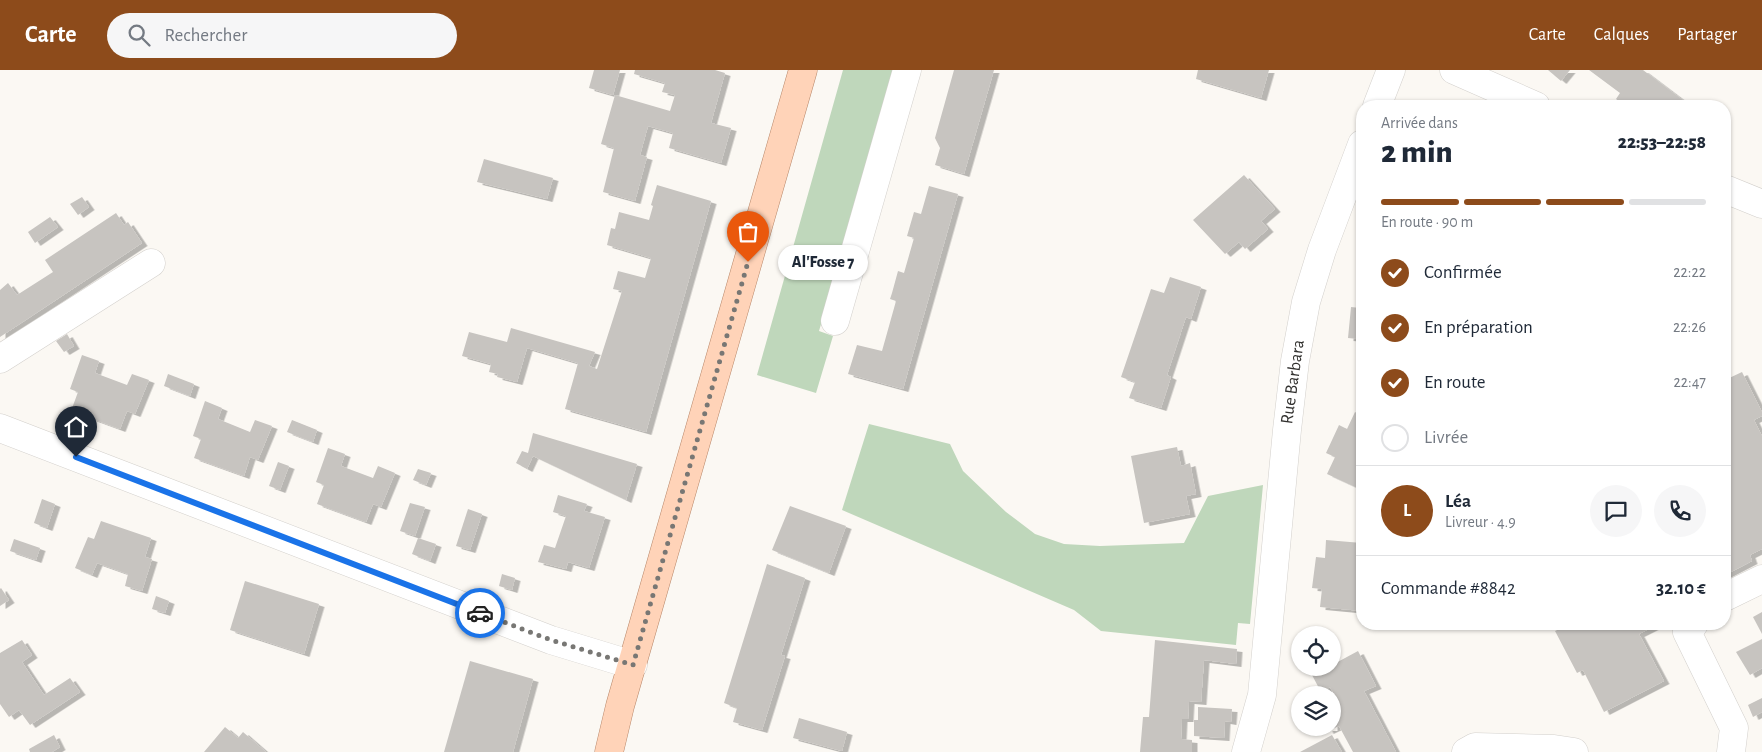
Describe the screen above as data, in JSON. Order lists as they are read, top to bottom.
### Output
{
  "streets": {
    "street": ["Rue Barbara"]
  },
  "places": ["Al'Fosse 7"],
  "page": {
    "header": "Carte",
    "search": "Rechercher",
    "nav": ["Carte", "Calques", "Partager"],
    "heading": ["2 min", "Arrivée dans", "22:53–22:58"],
    "panel": [
      "Léa",
      "Livreur · 4.9",
      "Commande #8842",
      "32.10 €"
    ],
    "bar": "En route · 90 m",
    "bubble": "Al'Fosse 7",
    "list": [
      ["Confirmée", "22:22"],
      ["En préparation", "22:26"],
      ["En route", "22:47"],
      "Livrée"
    ],
    "round": "L"
  }
}
